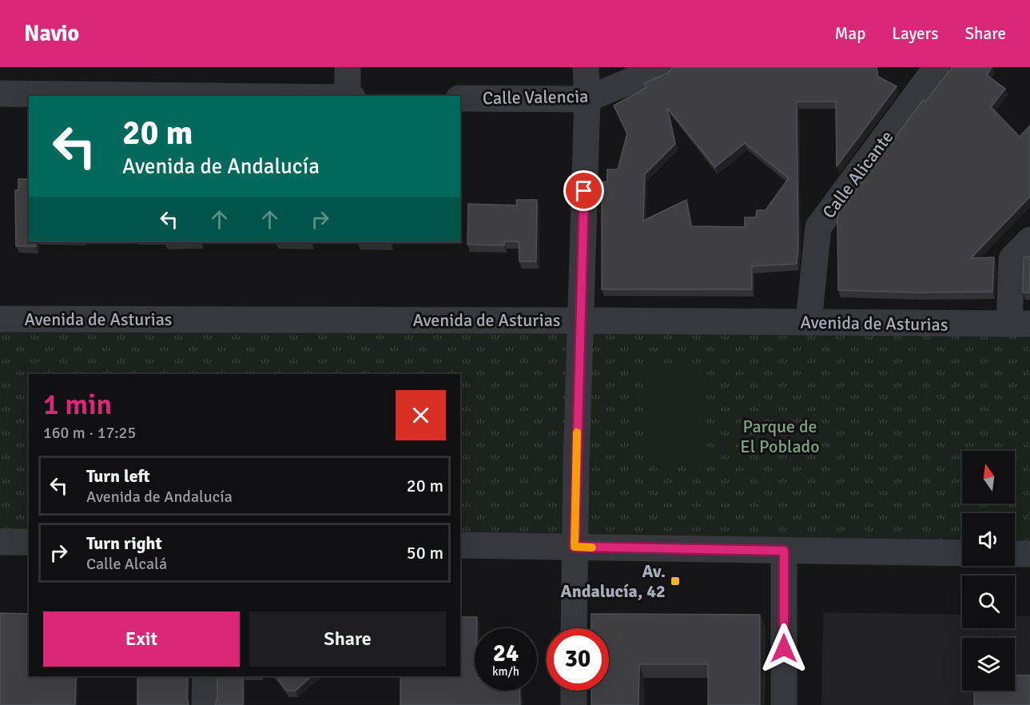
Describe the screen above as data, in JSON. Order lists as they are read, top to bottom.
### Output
{
  "streets": {
    "street": ["Calle Valencia", "Calle Alicante", "Avenida de Asturias"]
  },
  "crossings": [
    ["Calle Alicante", "Avenida de Asturias"]
  ],
  "parks": ["Parque de El Poblado"],
  "places": {
    "transit": ["Av. Andalucía, 42"]
  },
  "north": "top",
  "page": {
    "header": "Navio",
    "nav": ["Map", "Layers", "Share"],
    "turn": ["20 m", "Avenida de Andalucía"],
    "heading": ["1 min", "160 m · 17:25"],
    "list": [
      {
        "name": "Turn left",
        "note": "Avenida de Andalucía",
        "value": "20 m"
      },
      {
        "name": "Turn right",
        "note": "Calle Alcalá",
        "value": "50 m"
      }
    ],
    "buttons": ["Exit", "Share"],
    "speed": "24 km/h",
    "limit": "30"
  }
}
